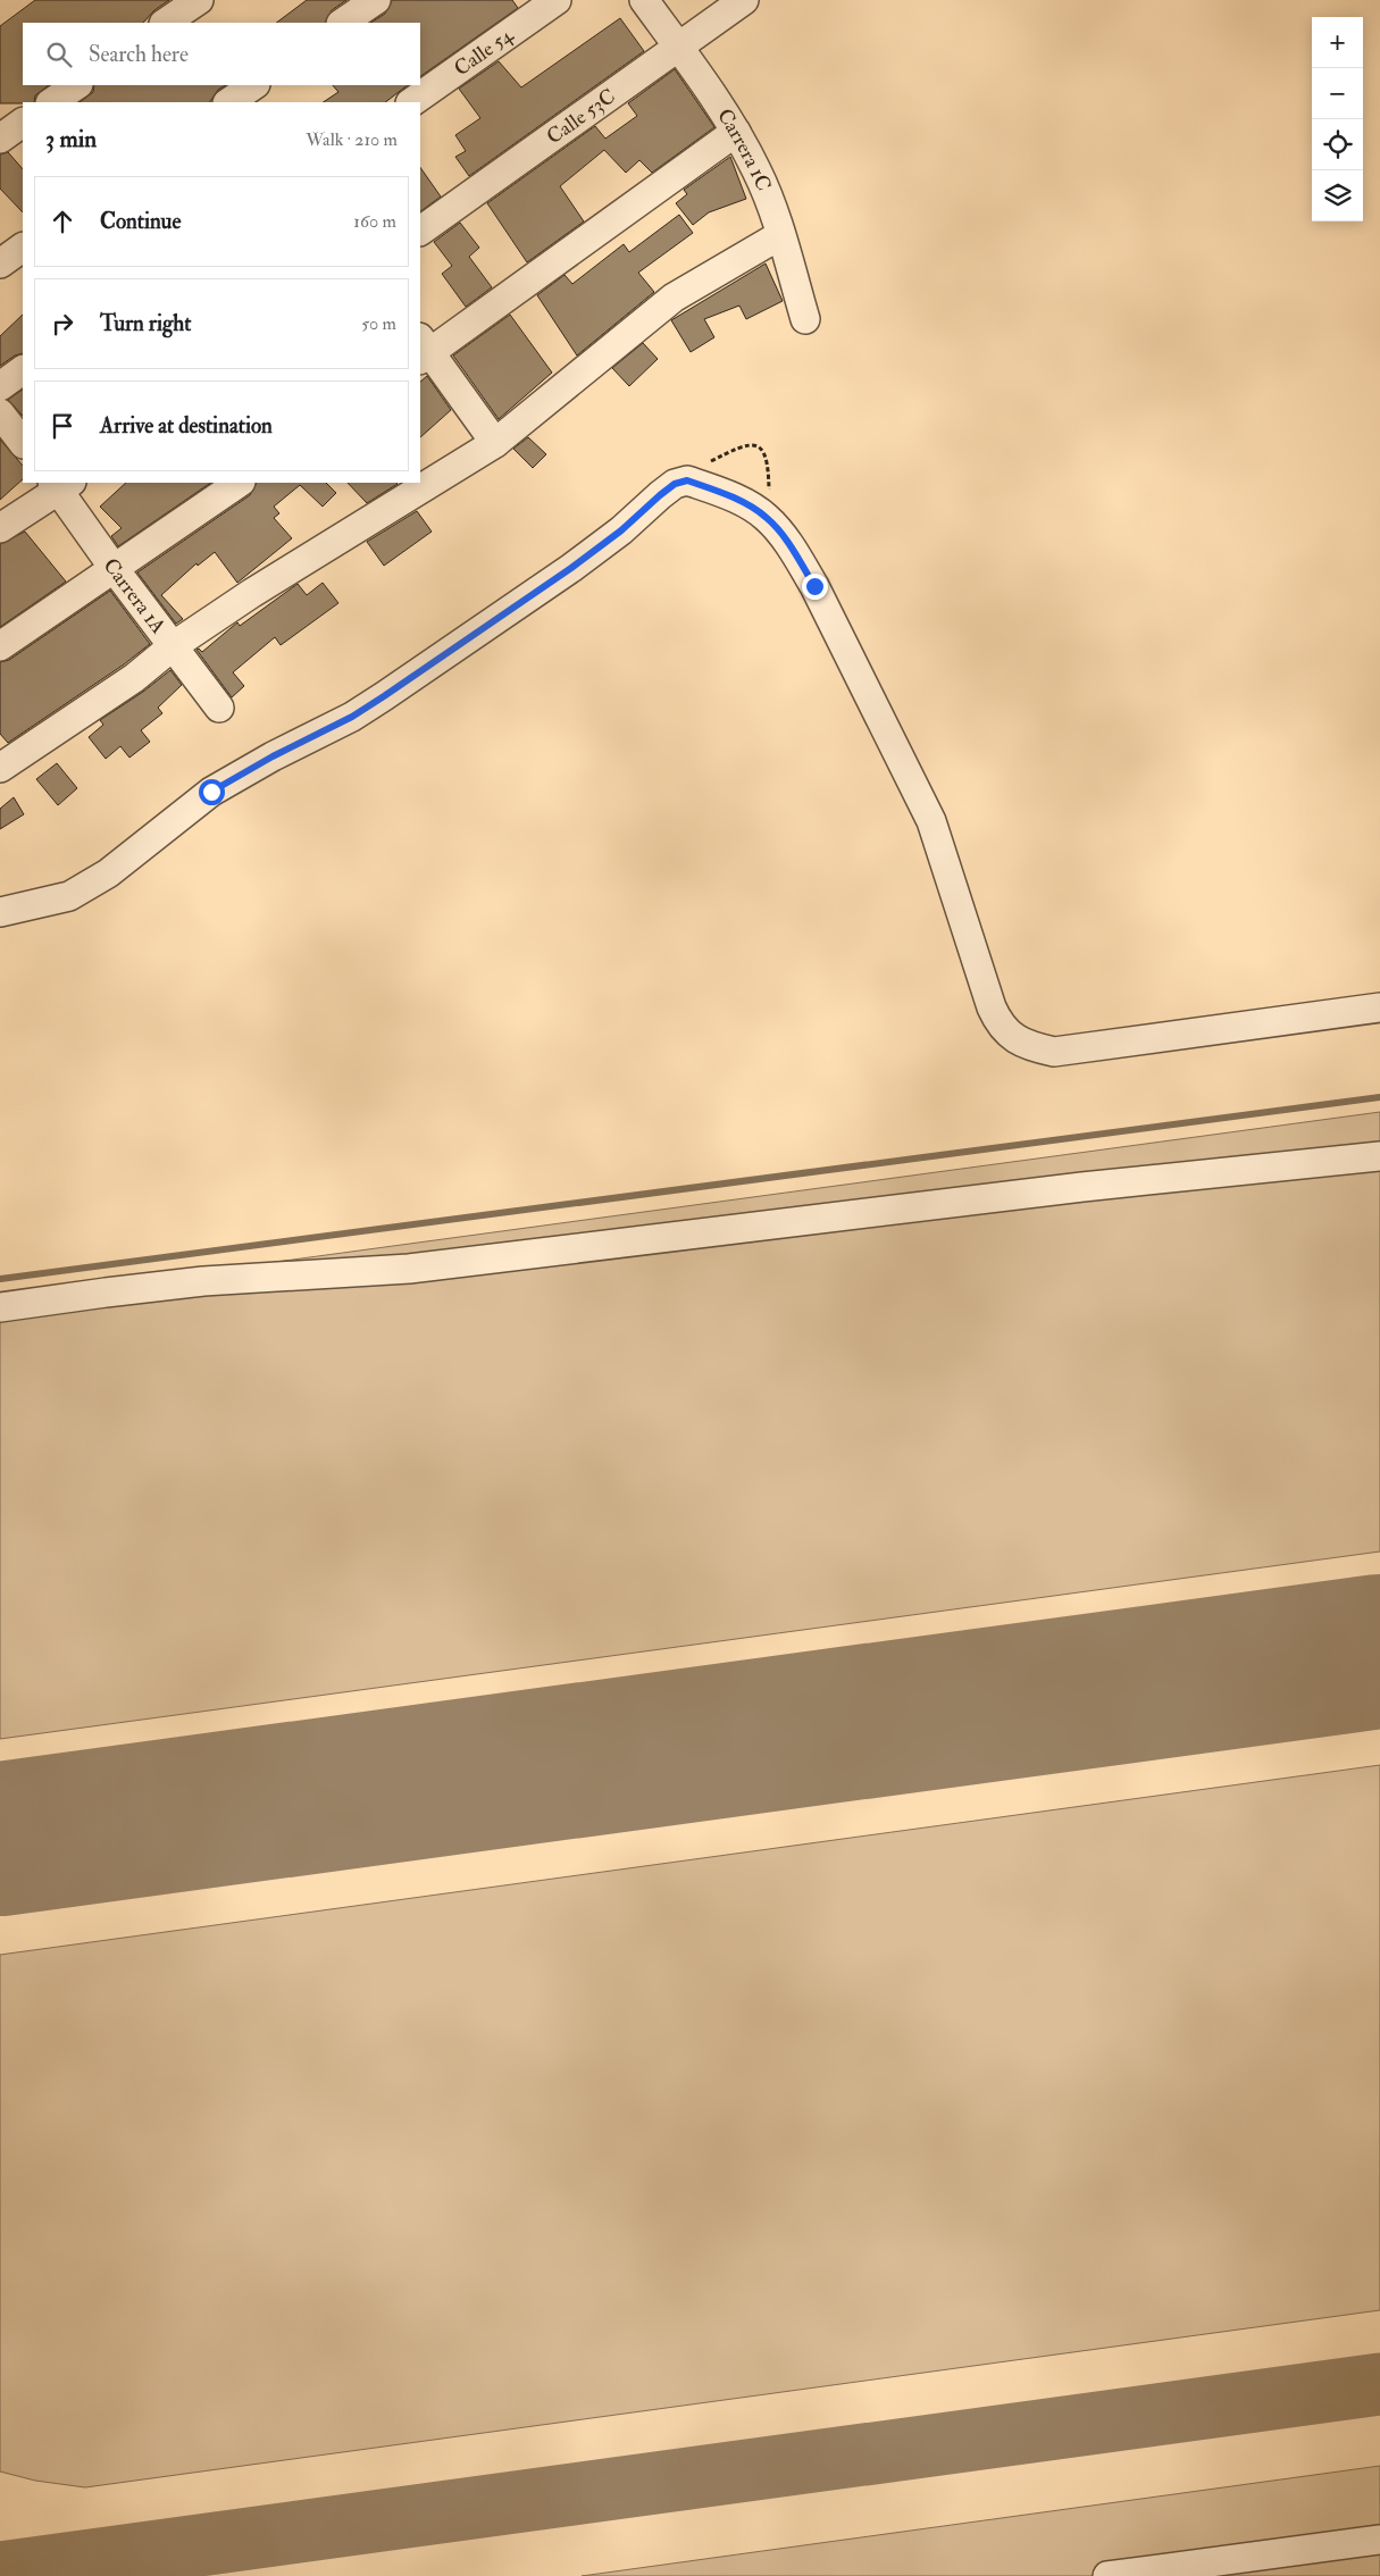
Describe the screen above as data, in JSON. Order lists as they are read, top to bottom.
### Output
{
  "streets": {
    "street": [
      "Calle 54",
      "Calle 53C",
      "Carrera 1C",
      "Carrera 1A"
    ]
  },
  "crossings": [
    ["Calle 53C", "Carrera 1C"]
  ],
  "page": {
    "map_buttons": ["+", "−"],
    "search": "Search here",
    "heading": ["3 min", "Walk · 210 m"],
    "list": [
      ["Continue", "160 m"],
      ["Turn right", "50 m"],
      "Arrive at destination"
    ]
  }
}
